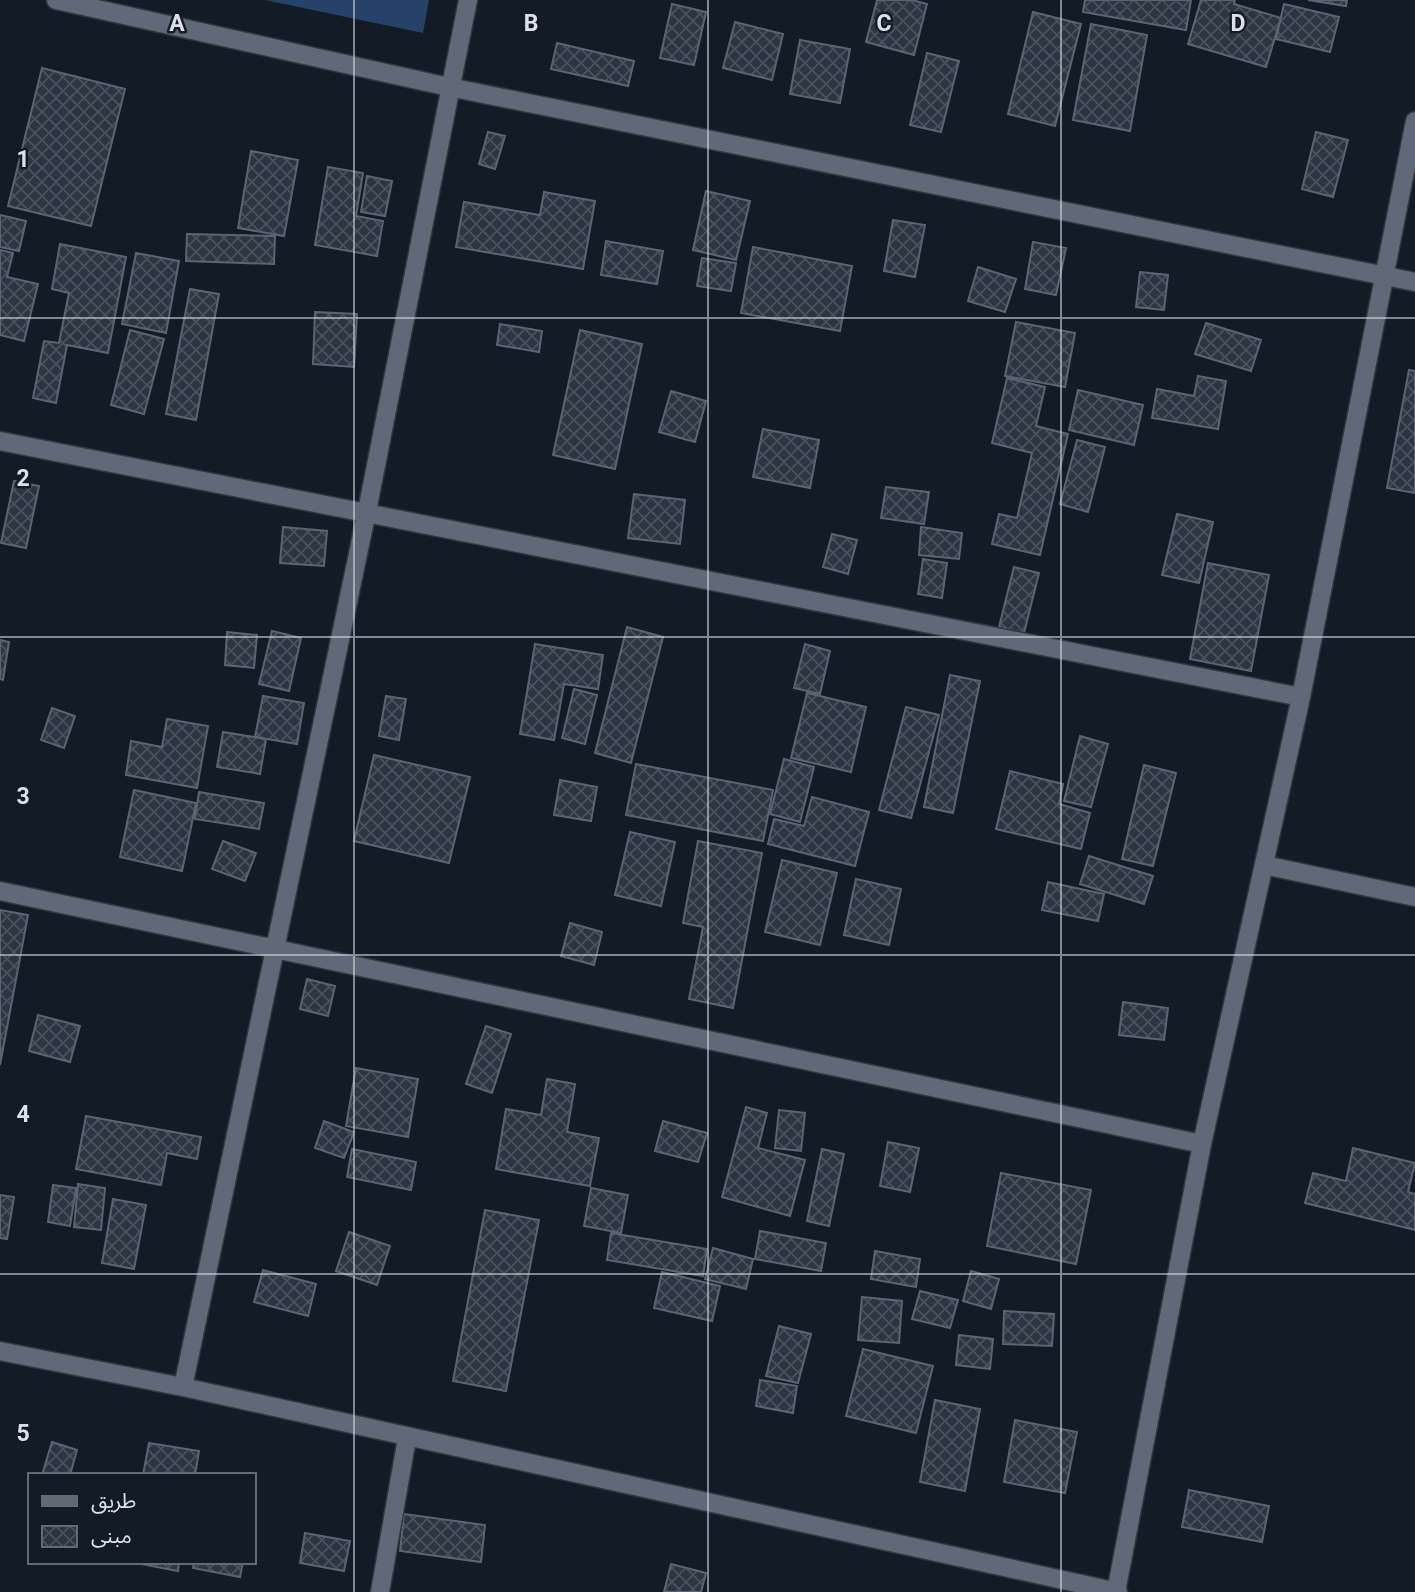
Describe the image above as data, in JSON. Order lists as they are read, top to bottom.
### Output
{
  "legend": ["طريق", "مبنى"],
  "grid": {
    "columns": [
      "A",
      "B",
      "C",
      "D"
    ],
    "rows": [
      "1",
      "2",
      "3",
      "4",
      "5"
    ]
  }
}
